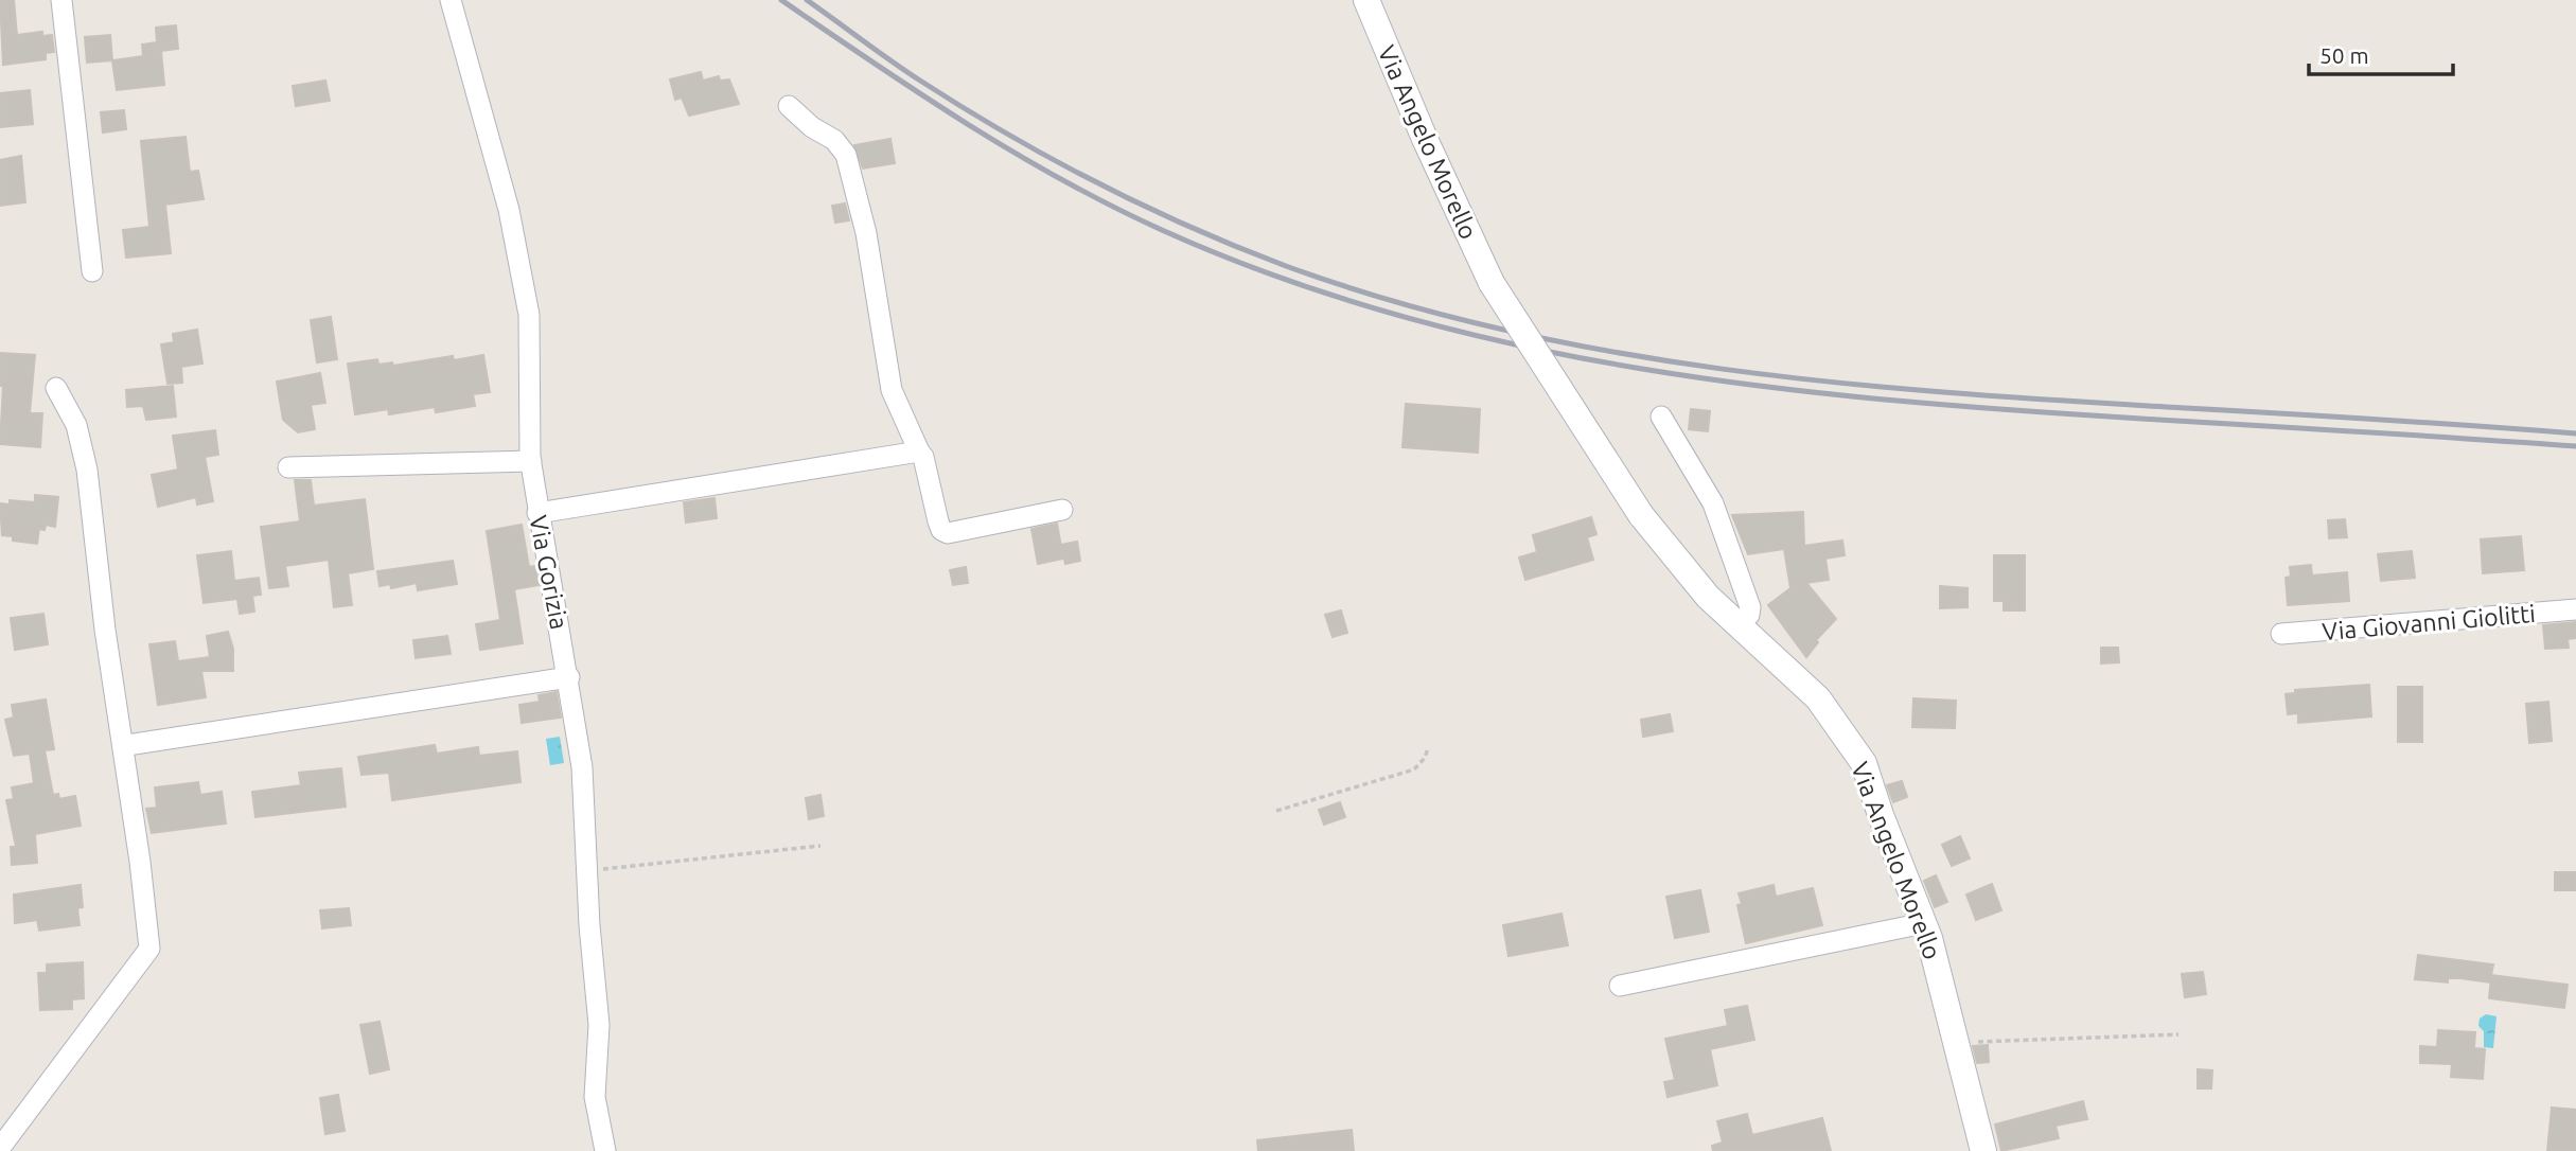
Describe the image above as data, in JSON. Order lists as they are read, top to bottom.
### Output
{
  "streets": {
    "street": ["Via Angelo Morello", "Via Gorizia", "Via Giovanni Giolitti"]
  },
  "scale_bar": "50 m"
}
